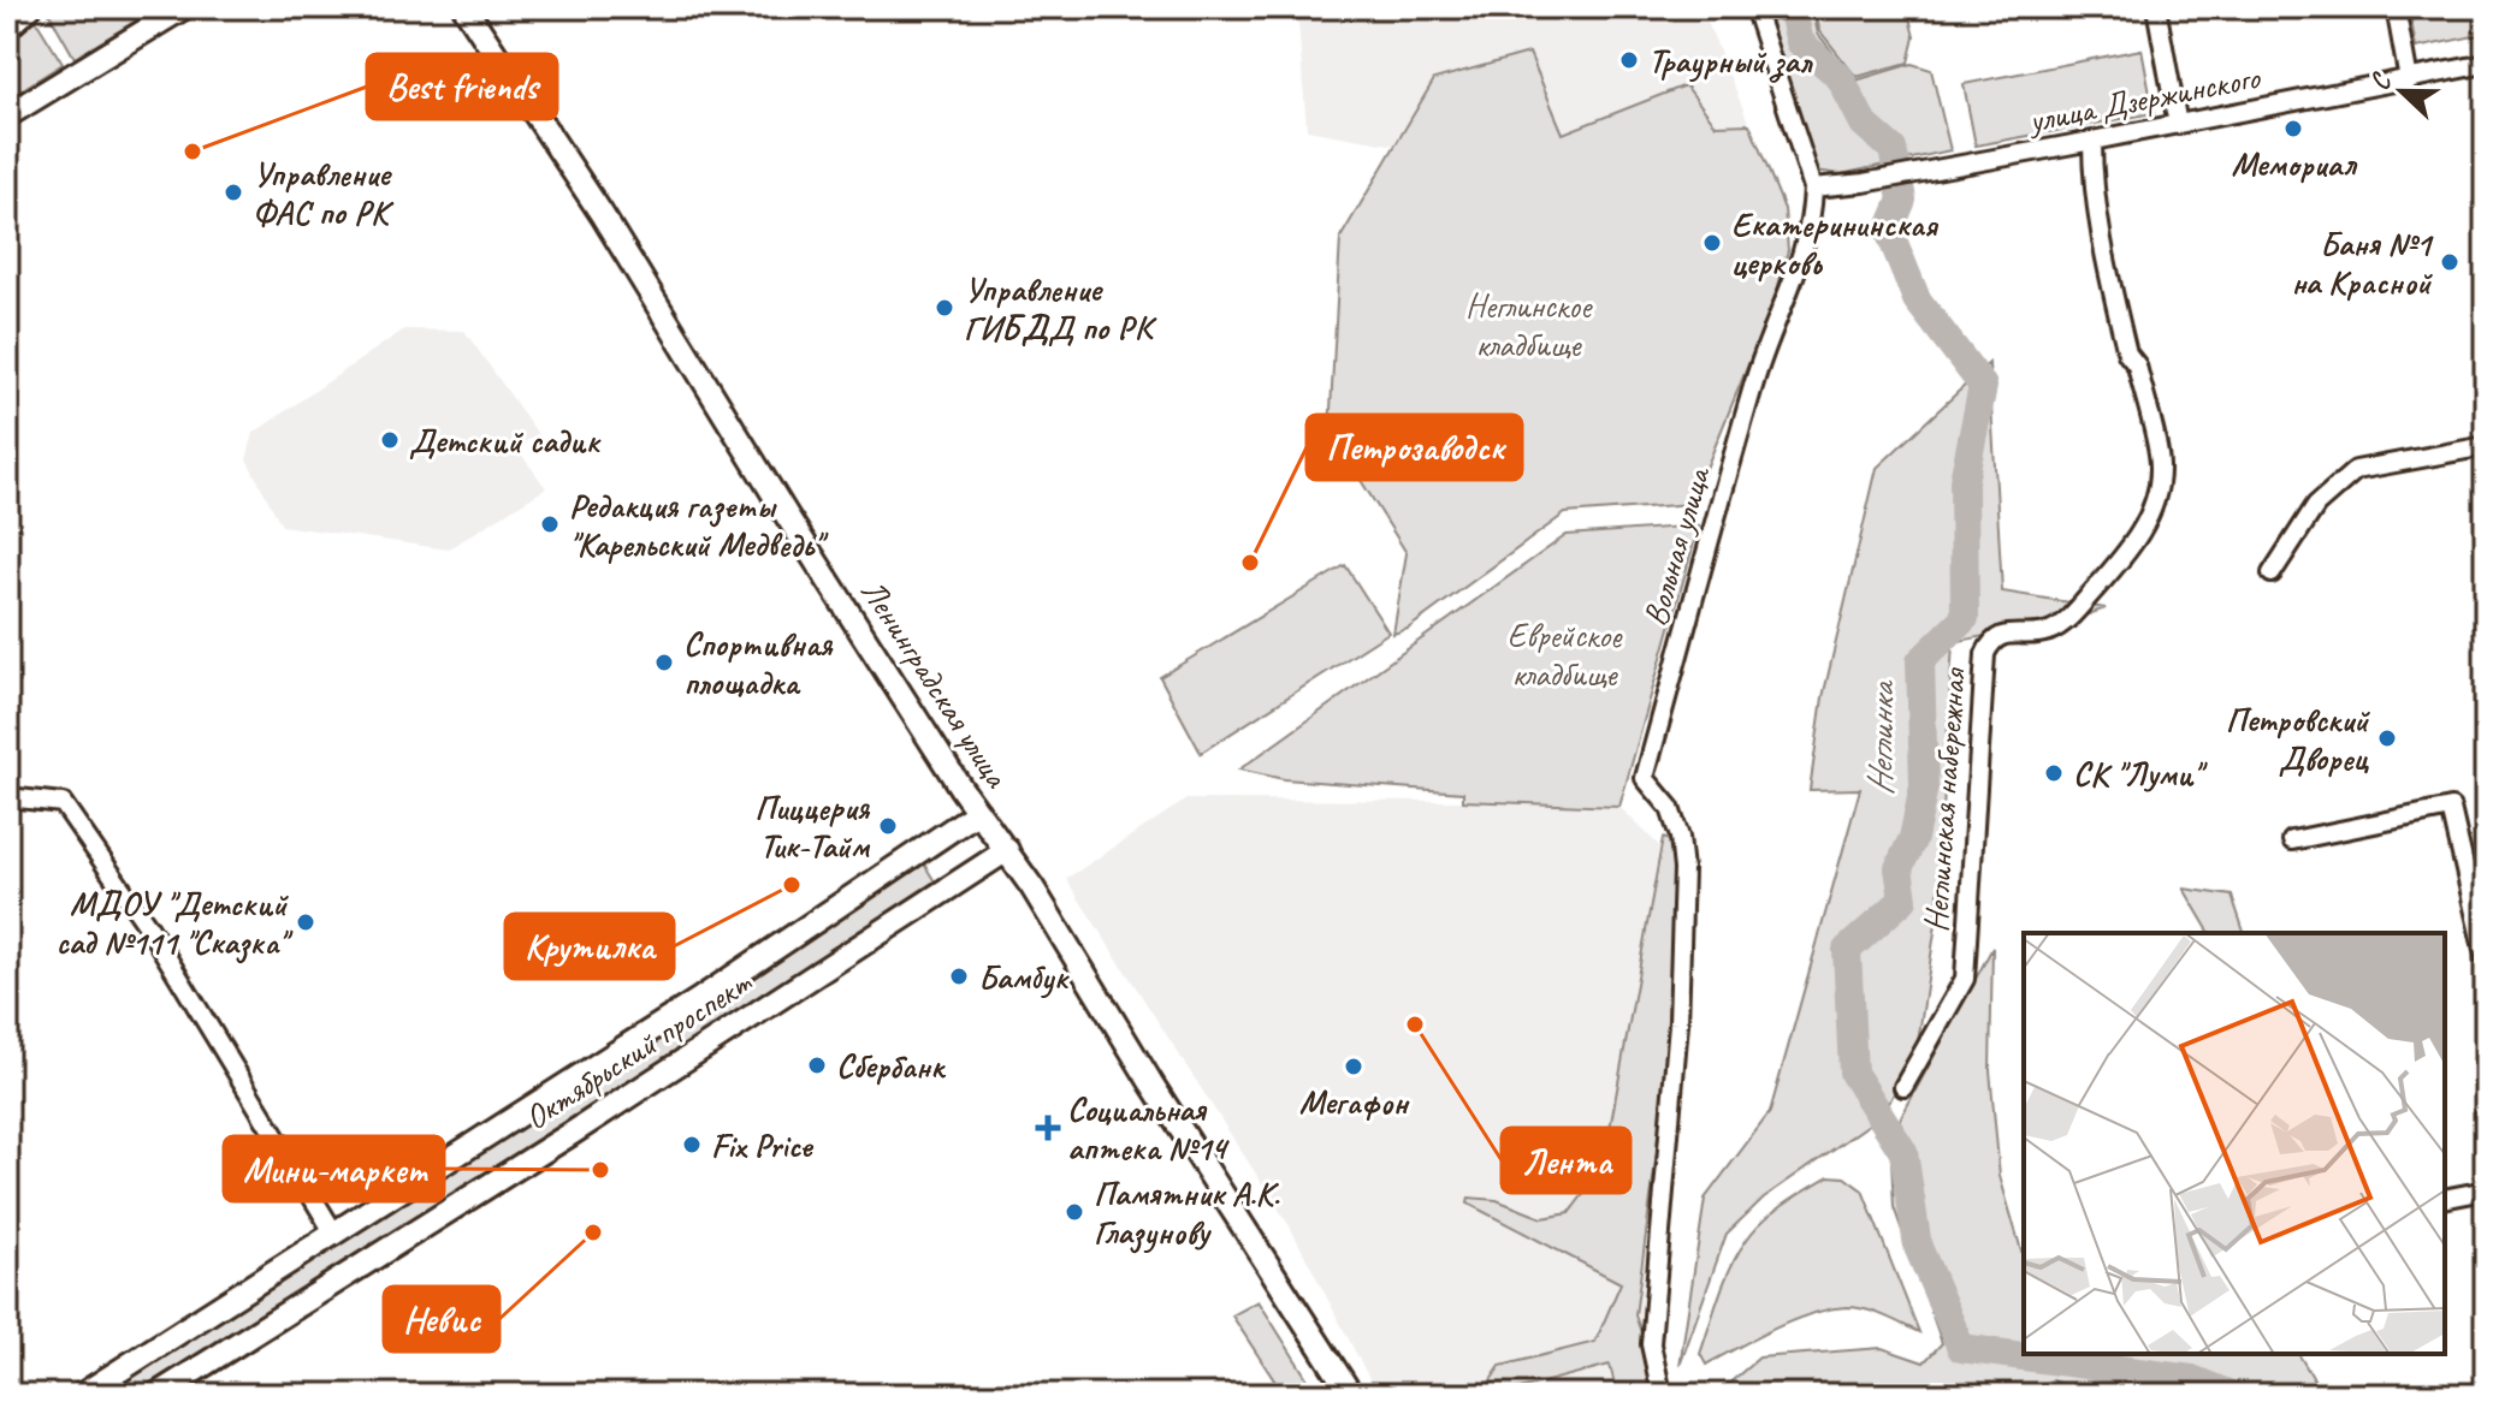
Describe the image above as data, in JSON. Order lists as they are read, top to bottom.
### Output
{
  "streets": {
    "main road": ["Ленинградская улица", "Октябрьский проспект"],
    "street": ["улица Дзержинского", "Вольная улица", "Неглинская набережная"]
  },
  "crossings": [
    ["улица Дзержинского", "Вольная улица"],
    ["улица Дзержинского", "Неглинская набережная"],
    ["Ленинградская улица", "Октябрьский проспект"]
  ],
  "water": ["Неглинка"],
  "parks": ["Неглинское кладбище", "Еврейское кладбище"],
  "places": {
    "other": [
      "Траурный зал",
      "Мемориал",
      "Best friends",
      "Управление ФАС по РК",
      "Екатерининская церковь",
      "Баня №1 на Красной",
      "Управление ГИБДД по РК",
      "Детский садик",
      "Редакция газеты \"Карельский Медведь\"",
      "Петрозаводск",
      "Спортивная площадка",
      "Петровский Дворец",
      "СК \"Луми\"",
      "Пиццерия Тик-Тайм",
      "Крутилка",
      "МДОУ \"Детский сад №111 \"Сказка\"",
      "Бамбук",
      "Лента",
      "Сбербанк",
      "Мегафон",
      "Fix Price",
      "Мини-маркет",
      "Памятник А.К. Глазунову",
      "Невис"
    ],
    "health": ["Социальная аптека №14"]
  },
  "north": "left"
}
